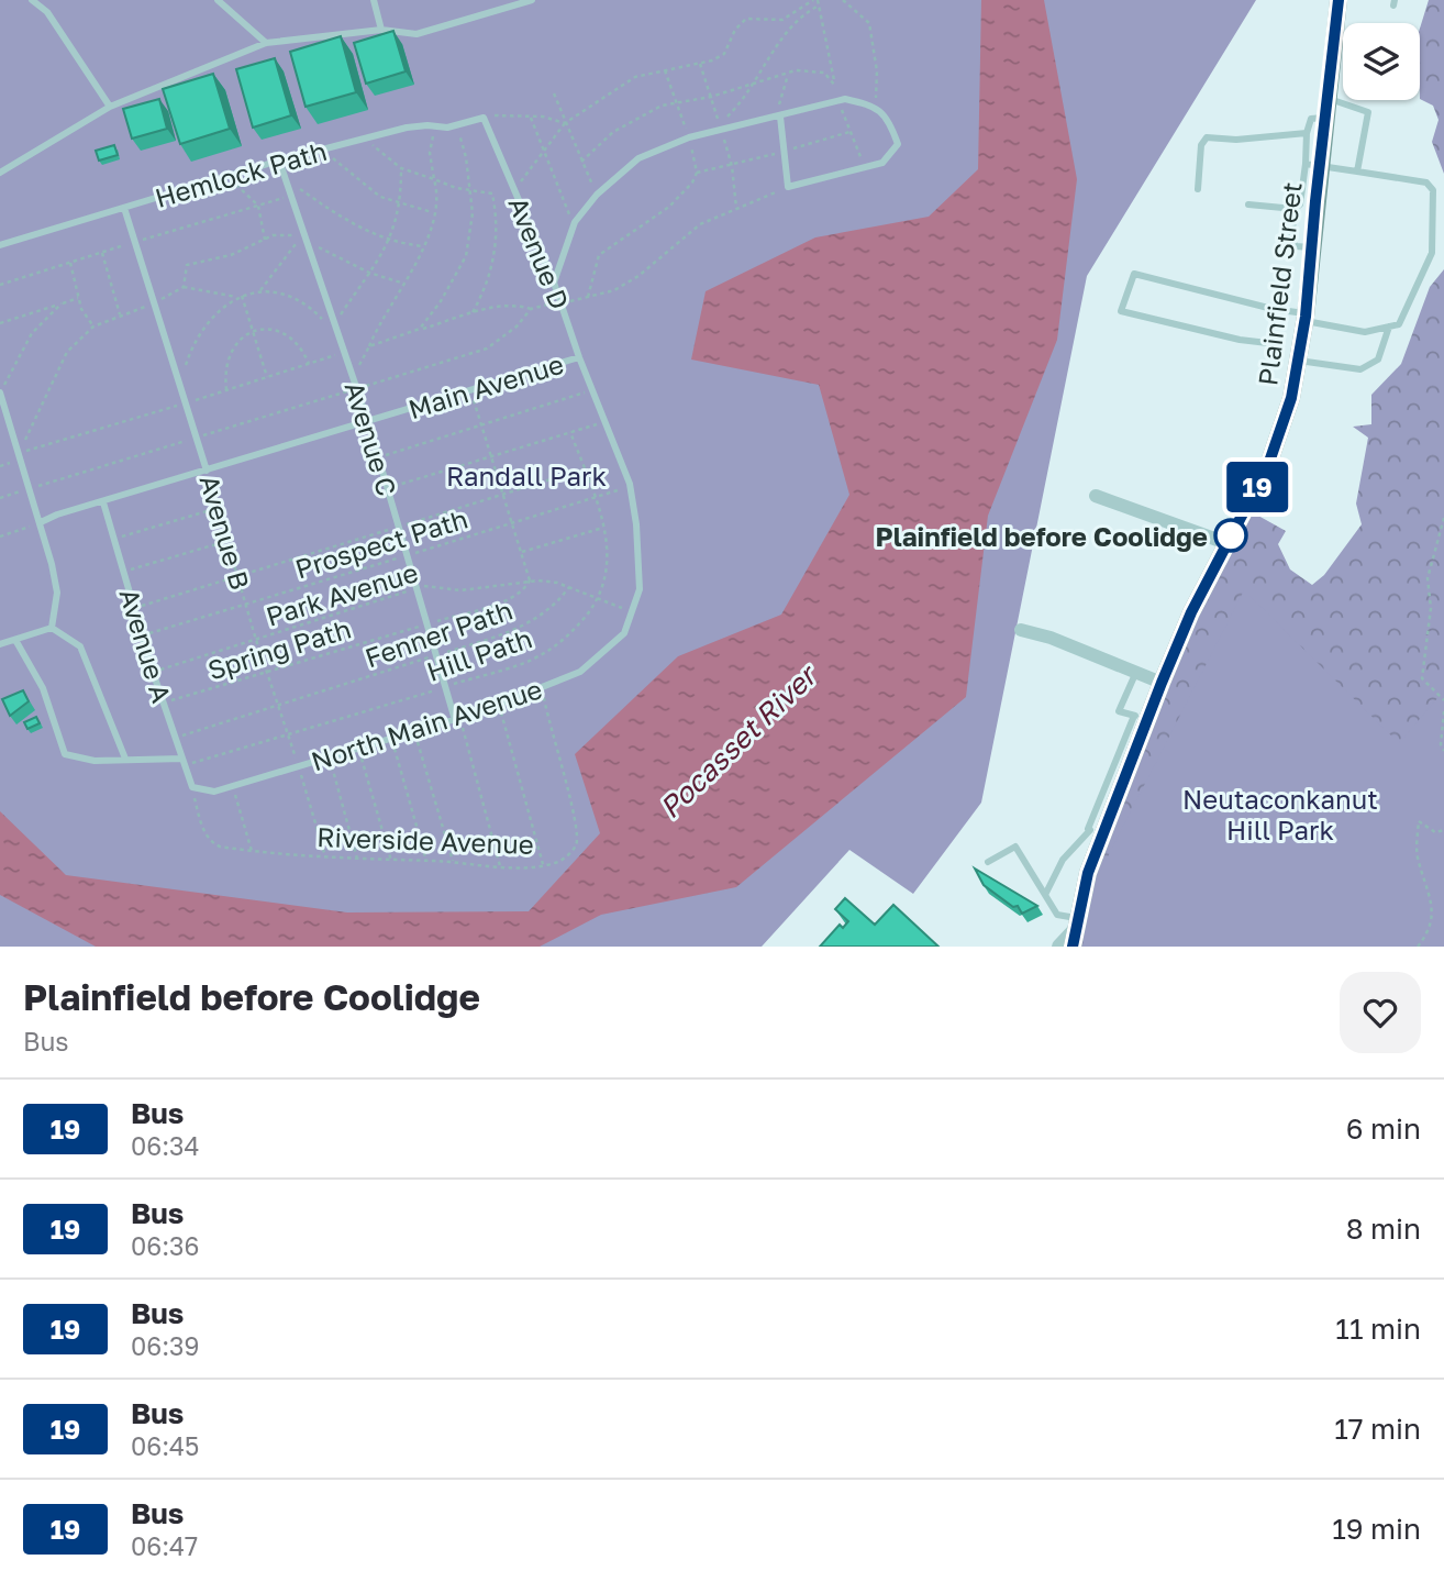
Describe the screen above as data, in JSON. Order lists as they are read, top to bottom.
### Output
{
  "streets": {
    "main road": ["Plainfield Street"],
    "lane": [
      "Hemlock Path",
      "Avenue D",
      "Main Avenue",
      "Avenue C",
      "Avenue B",
      "Avenue A",
      "North Main Avenue"
    ],
    "path": [
      "Prospect Path",
      "Park Avenue",
      "Fenner Path",
      "Spring Path",
      "Hill Path",
      "Riverside Avenue"
    ]
  },
  "crossings": [
    ["Hemlock Path", "Avenue D"],
    ["Hemlock Path", "Avenue C"],
    ["Hemlock Path", "Avenue B"],
    ["Avenue D", "Main Avenue"],
    ["Avenue D", "Prospect Path"],
    ["Avenue D", "Park Avenue"],
    ["Avenue D", "North Main Avenue"],
    ["Main Avenue", "Avenue C"],
    ["Main Avenue", "Avenue B"],
    ["Main Avenue", "Avenue A"],
    ["Avenue C", "Prospect Path"],
    ["Avenue C", "Park Avenue"],
    ["Avenue C", "Fenner Path"],
    ["Avenue C", "Spring Path"],
    ["Avenue C", "Hill Path"],
    ["Avenue C", "North Main Avenue"],
    ["Avenue B", "Prospect Path"],
    ["Avenue B", "Park Avenue"],
    ["Avenue B", "Fenner Path"],
    ["Avenue B", "Spring Path"],
    ["Avenue B", "Hill Path"],
    ["Avenue B", "North Main Avenue"],
    ["Avenue B", "Riverside Avenue"],
    ["Prospect Path", "Avenue A"],
    ["Park Avenue", "Fenner Path"],
    ["Park Avenue", "Avenue A"],
    ["Park Avenue", "Spring Path"],
    ["Park Avenue", "Hill Path"],
    ["Park Avenue", "North Main Avenue"],
    ["Fenner Path", "Avenue A"],
    ["Avenue A", "Spring Path"],
    ["Avenue A", "Hill Path"],
    ["Avenue A", "North Main Avenue"],
    ["Avenue A", "Riverside Avenue"],
    ["North Main Avenue", "Riverside Avenue"]
  ],
  "water": ["Pocasset River"],
  "parks": ["Randall Park", "Neutaconkanut Hill Park"],
  "places": ["Plainfield before Coolidge"],
  "lines": ["bus line 19"],
  "page": {
    "on_map": "19",
    "heading": ["Plainfield before Coolidge", "Bus"],
    "list": [
      {
        "mark": "19",
        "name": "Bus",
        "note": "06:34",
        "value": "6 min"
      },
      {
        "mark": "19",
        "name": "Bus",
        "note": "06:36",
        "value": "8 min"
      },
      {
        "mark": "19",
        "name": "Bus",
        "note": "06:39",
        "value": "11 min"
      },
      {
        "mark": "19",
        "name": "Bus",
        "note": "06:45",
        "value": "17 min"
      },
      {
        "mark": "19",
        "name": "Bus",
        "note": "06:47",
        "value": "19 min"
      }
    ]
  }
}
